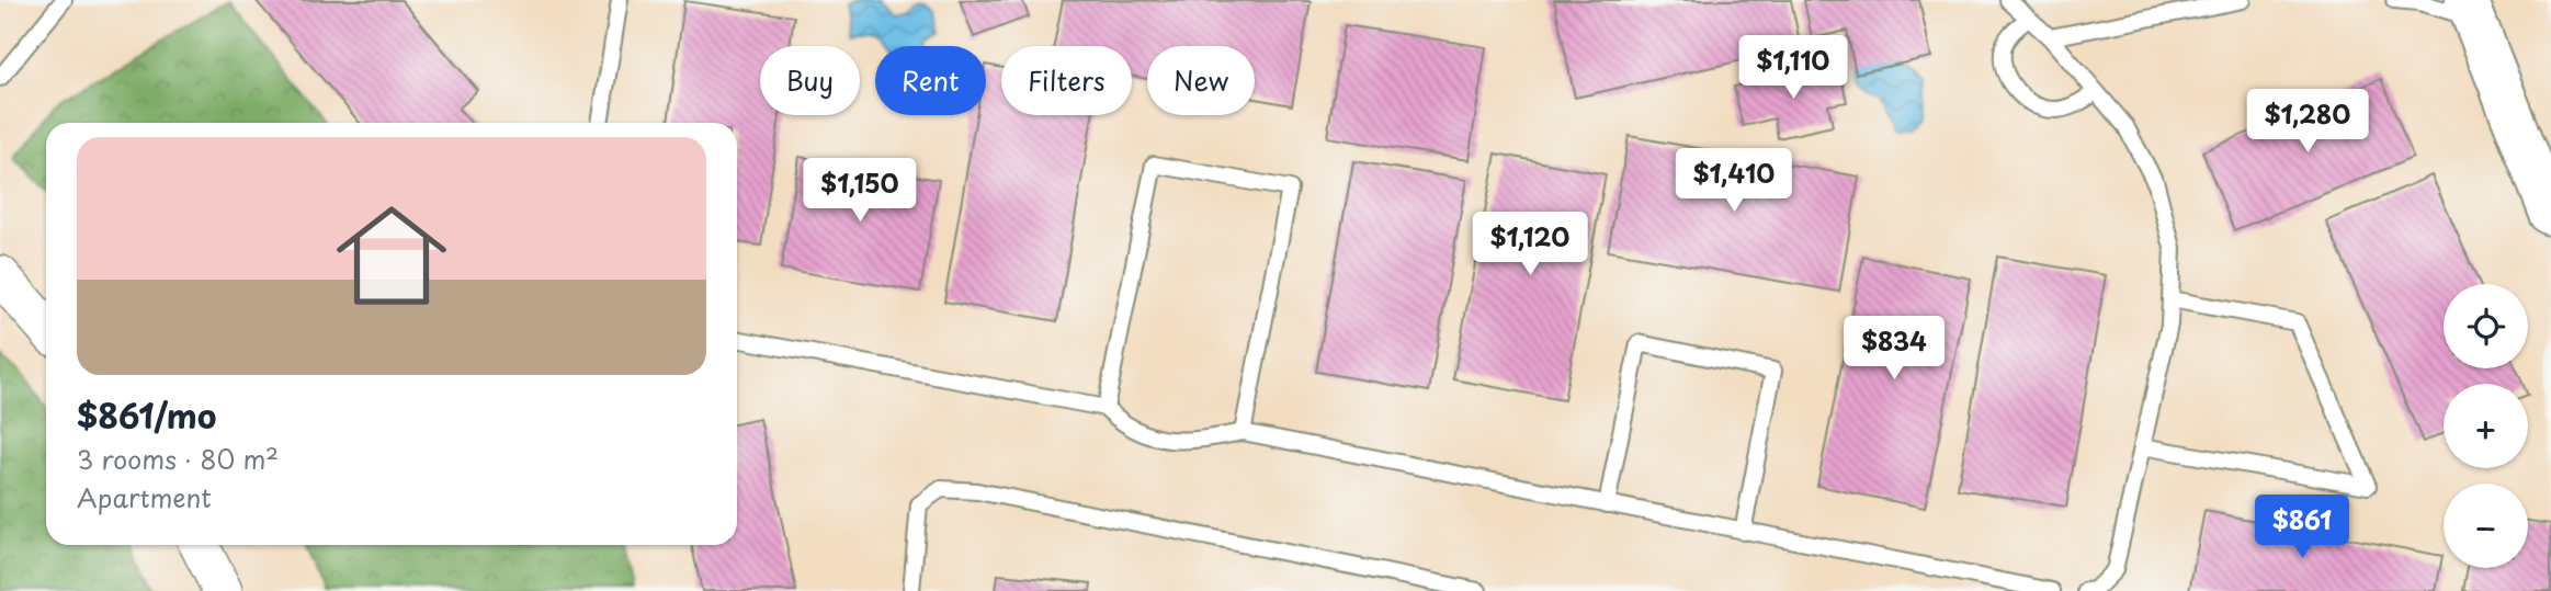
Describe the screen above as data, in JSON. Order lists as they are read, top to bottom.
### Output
{
  "page": {
    "price": [
      "$1,110",
      "$1,280",
      "$1,410",
      "$1,150",
      "$1,120",
      "$834",
      "$861"
    ],
    "chip": [
      "Buy",
      "Rent",
      "Filters",
      "New"
    ],
    "list": [
      {
        "name": "$861/mo",
        "note": "3 rooms · 80 m² · Apartment"
      }
    ],
    "map_buttons": ["+", "−"]
  }
}
